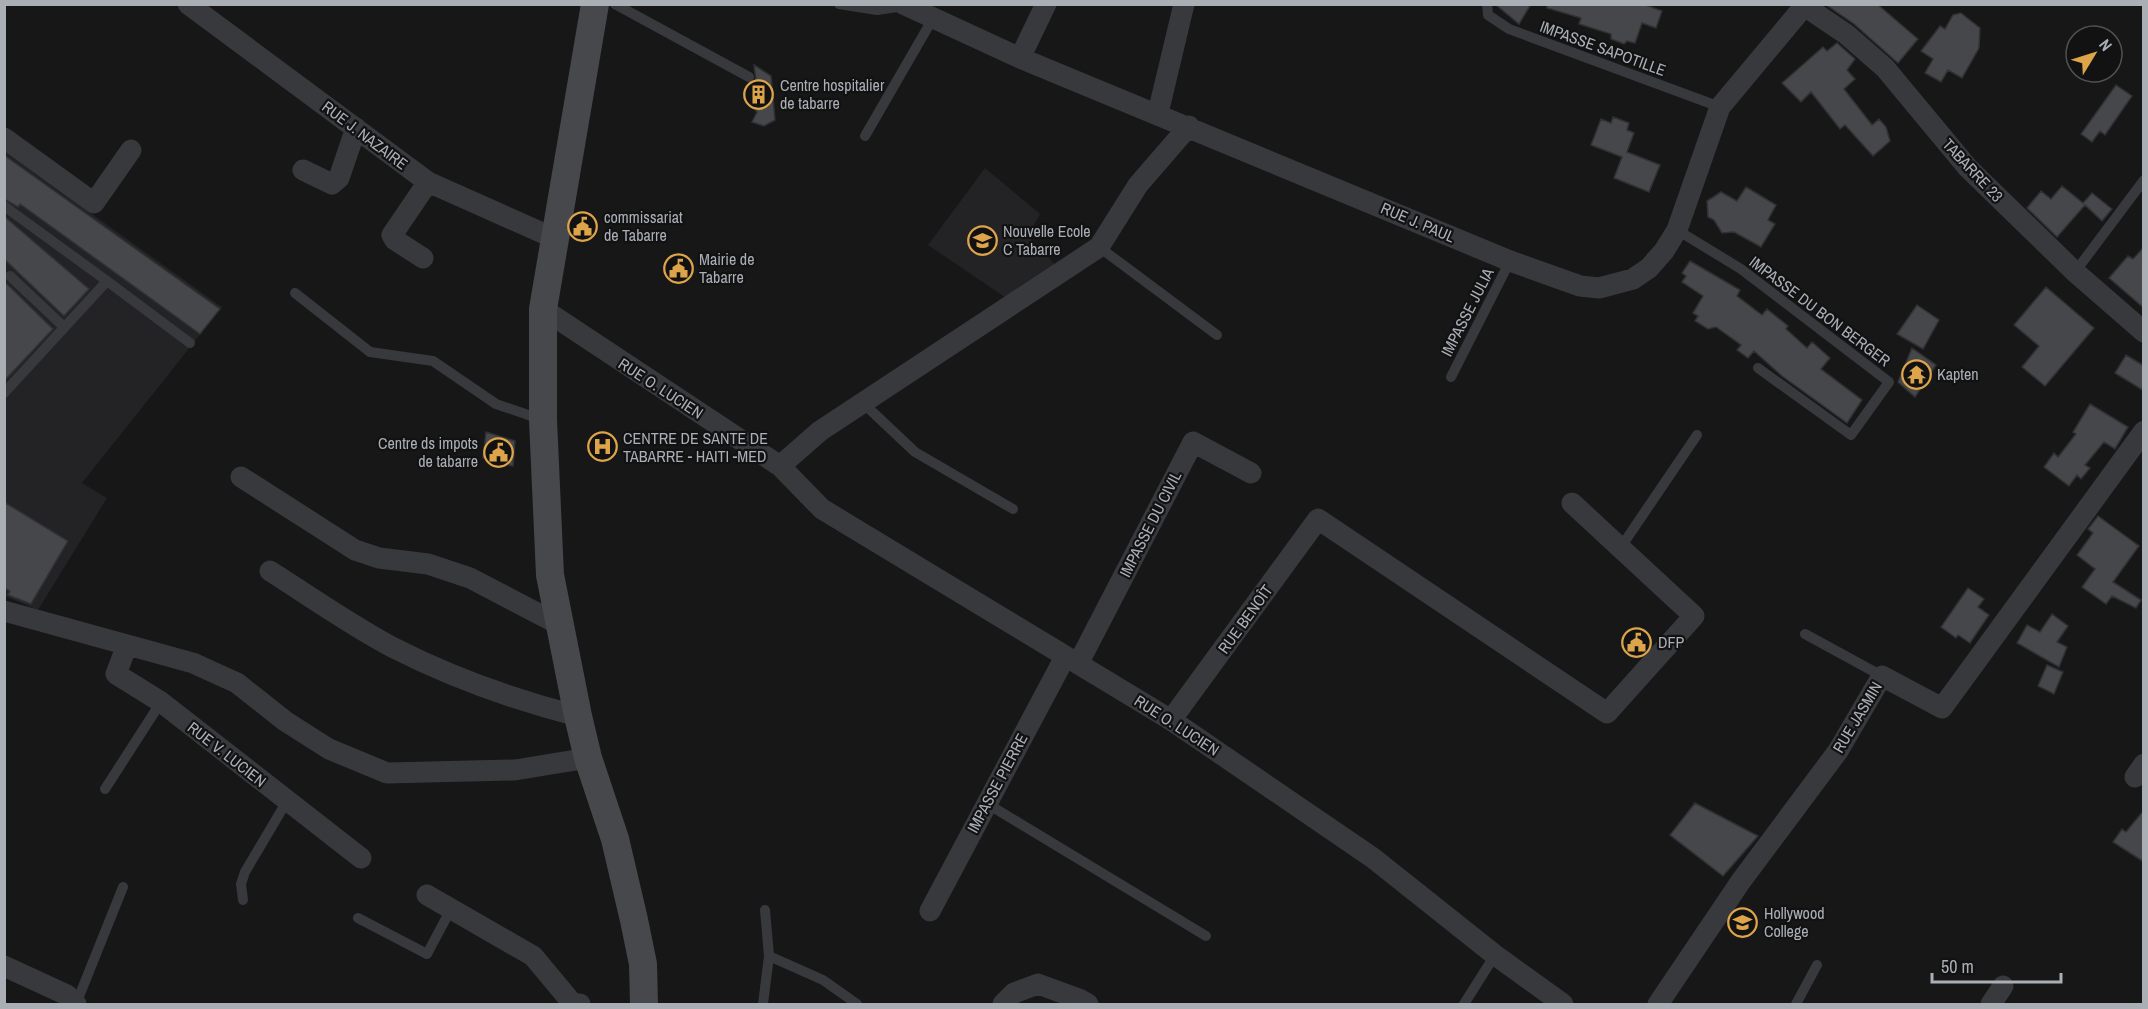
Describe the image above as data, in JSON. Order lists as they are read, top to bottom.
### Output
{
  "streets": {
    "street": [
      "RUE J. NAZAIRE",
      "TABARRE 23",
      "RUE J. PAUL",
      "RUE O. LUCIEN",
      "IMPASSE DU CIVIL",
      "RUE BENOÎT",
      "RUE JASMIN",
      "RUE V. LUCIEN",
      "IMPASSE PIERRE"
    ],
    "lane": ["IMPASSE SAPOTILLE", "IMPASSE DU BON BERGER", "IMPASSE JULIA"]
  },
  "crossings": [
    ["IMPASSE SAPOTILLE", "RUE J. PAUL"],
    ["TABARRE 23", "RUE J. PAUL"],
    ["RUE J. PAUL", "IMPASSE DU BON BERGER"],
    ["RUE J. PAUL", "IMPASSE JULIA"],
    ["RUE O. LUCIEN", "IMPASSE DU CIVIL"],
    ["RUE O. LUCIEN", "RUE BENOÎT"],
    ["RUE O. LUCIEN", "IMPASSE PIERRE"],
    ["IMPASSE DU CIVIL", "IMPASSE PIERRE"]
  ],
  "places": {
    "building": ["Centre hospitalier de tabarre"],
    "public building": [
      "commissariat de Tabarre",
      "Mairie de Tabarre",
      "Centre ds impots de tabarre",
      "DFP"
    ],
    "school or university": ["Nouvelle Ecole C Tabarre", "Hollywood College"],
    "temple": ["Kapten"],
    "hospital": ["CENTRE DE SANTE DE TABARRE - HAITI -MED"]
  },
  "scale_bar": "50 m",
  "north": "top right"
}
